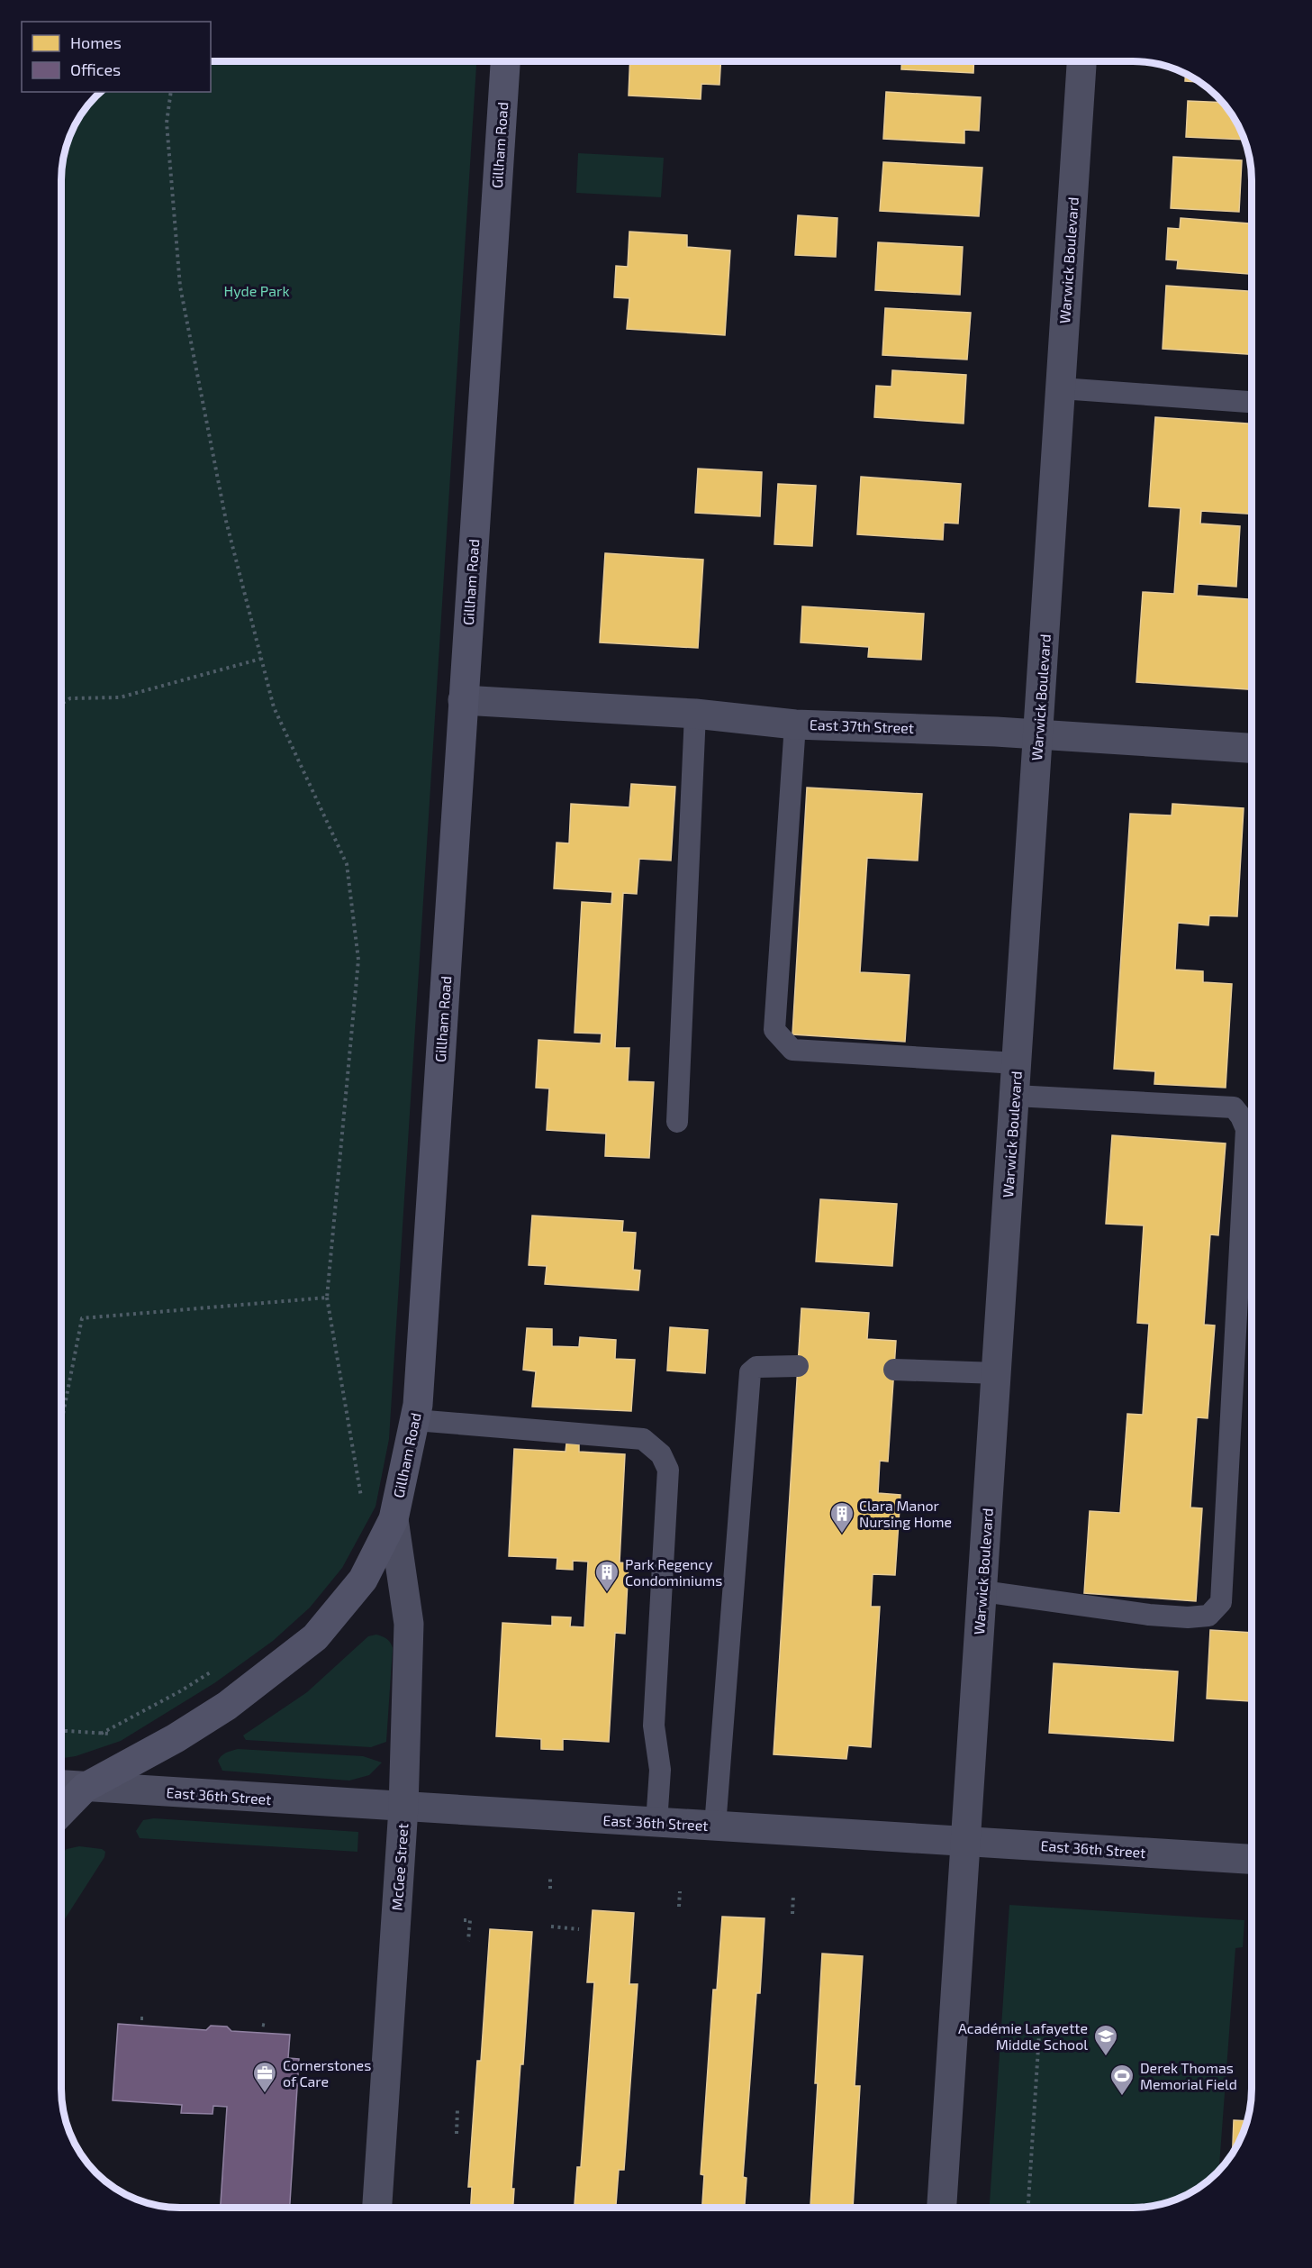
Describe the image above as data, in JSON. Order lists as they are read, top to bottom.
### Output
{
  "streets": {
    "main road": ["Gillham Road"],
    "street": [
      "Warwick Boulevard",
      "East 37th Street",
      "East 36th Street",
      "McGee Street"
    ]
  },
  "crossings": [
    ["Gillham Road", "East 37th Street"],
    ["Gillham Road", "East 36th Street"],
    ["Gillham Road", "McGee Street"],
    ["Warwick Boulevard", "East 37th Street"],
    ["Warwick Boulevard", "East 36th Street"],
    ["East 36th Street", "McGee Street"]
  ],
  "parks": ["Hyde Park"],
  "places": {
    "building": ["Clara Manor Nursing Home", "Park Regency Condominiums"],
    "school or university": ["Académie Lafayette Middle School"],
    "office": ["Cornerstones of Care"],
    "sports": ["Derek Thomas Memorial Field"]
  },
  "legend": ["Homes", "Offices"]
}
